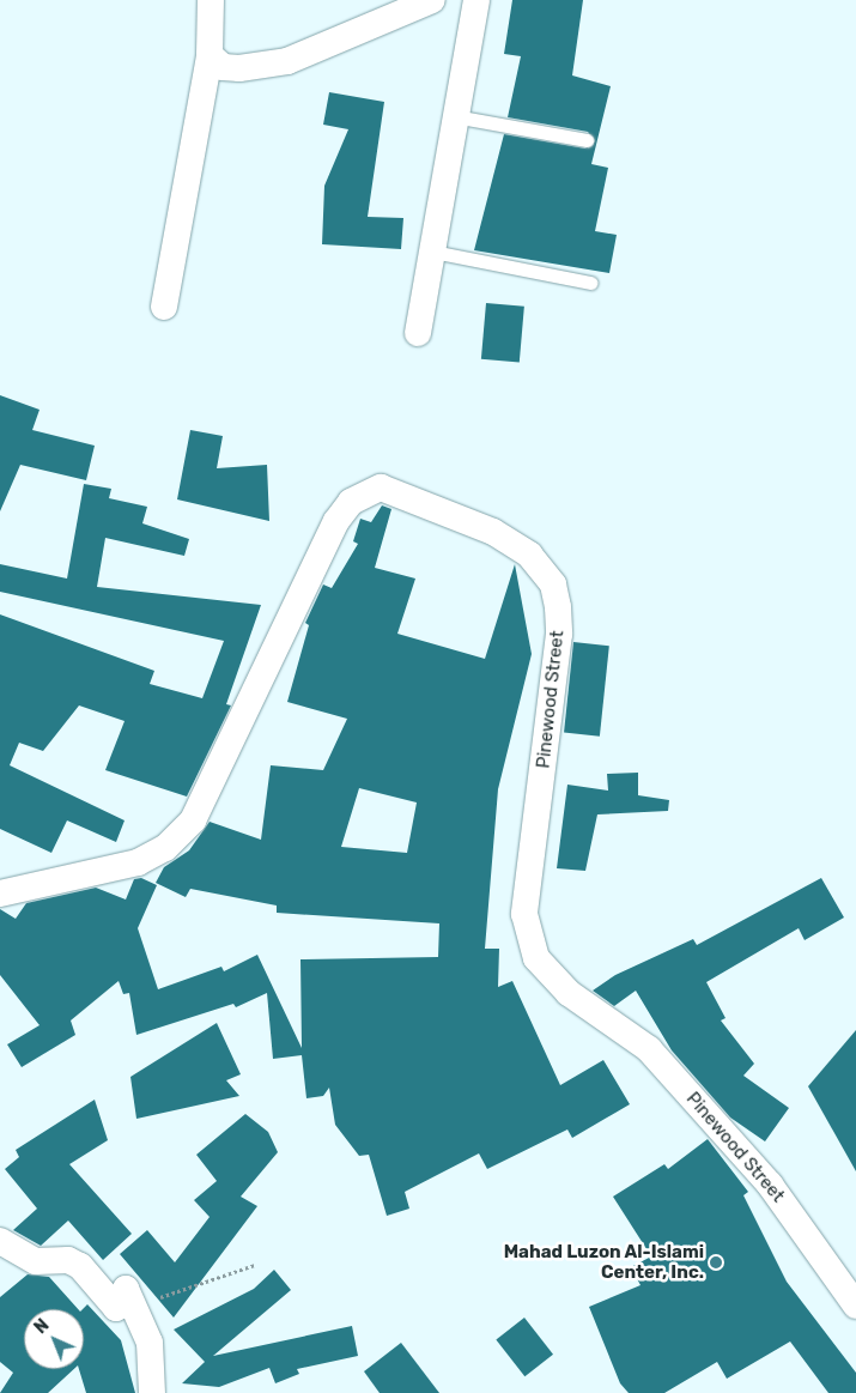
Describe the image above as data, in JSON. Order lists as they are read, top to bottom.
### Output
{
  "streets": {
    "street": ["Pinewood Street"]
  },
  "places": ["Mahad Luzon Al-Islami Center, Inc."],
  "north": "top left"
}
